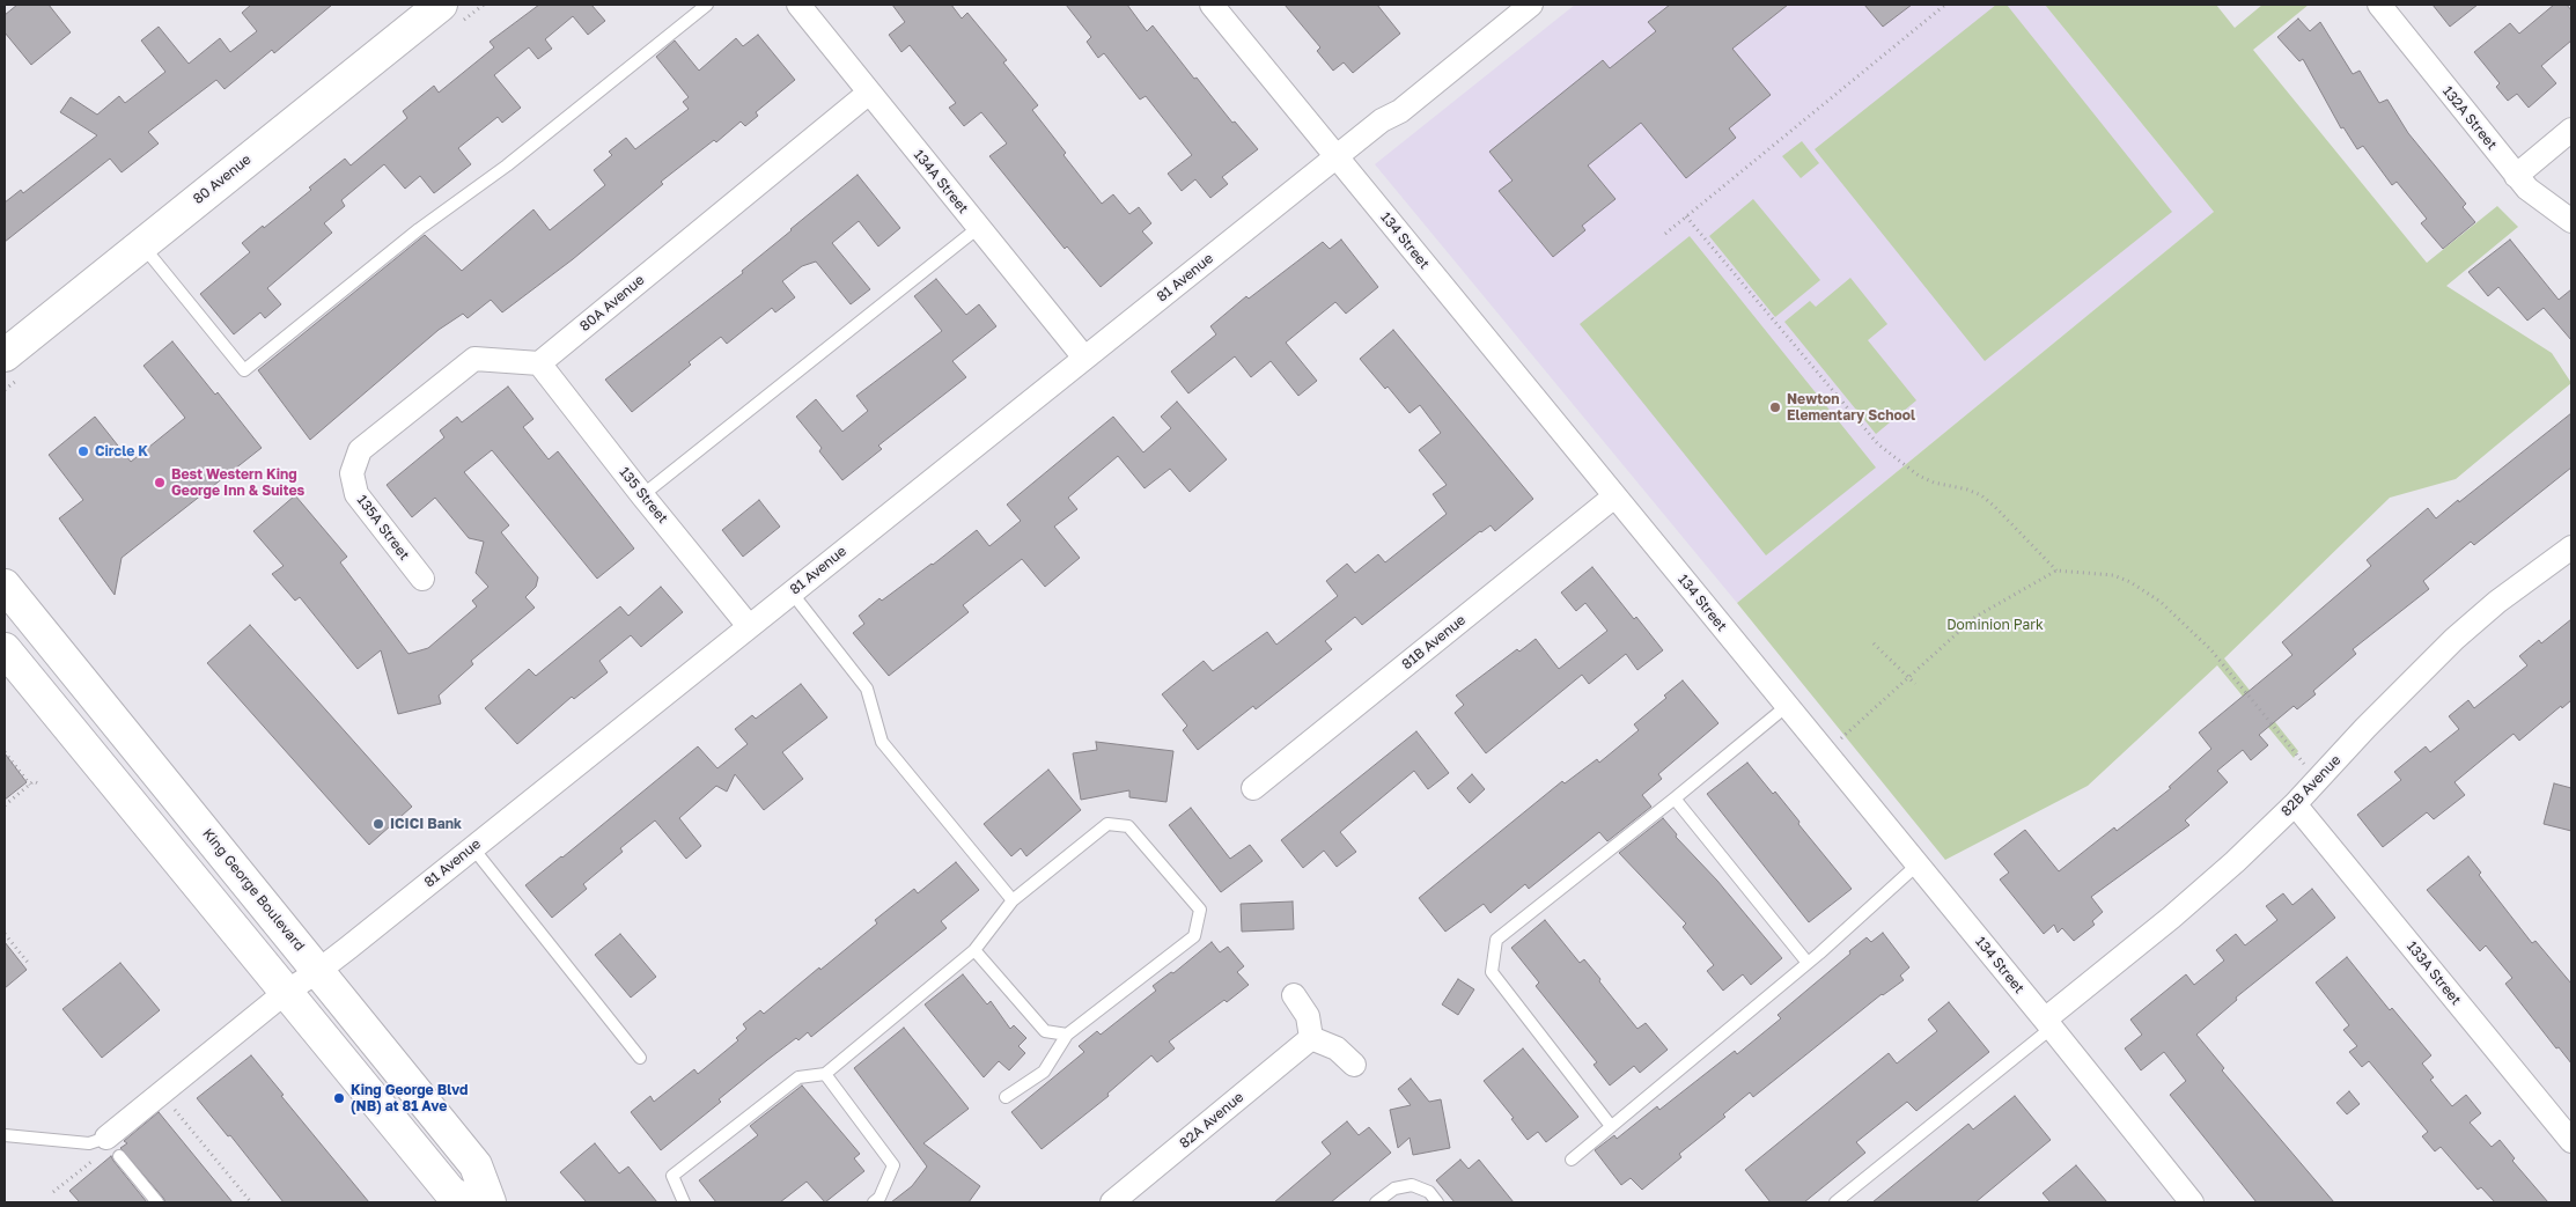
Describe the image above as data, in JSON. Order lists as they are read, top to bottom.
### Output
{
  "streets": {
    "main road": ["80 Avenue", "King George Boulevard"],
    "street": [
      "132A Street",
      "134A Street",
      "134 Street",
      "81 Avenue",
      "80A Avenue",
      "135 Street",
      "135A Street",
      "81B Avenue",
      "82B Avenue",
      "133A Street",
      "82A Avenue"
    ]
  },
  "crossings": [
    ["134A Street", "81 Avenue"],
    ["134A Street", "80A Avenue"],
    ["134 Street", "81 Avenue"],
    ["134 Street", "81B Avenue"],
    ["134 Street", "82B Avenue"],
    ["81 Avenue", "135 Street"],
    ["81 Avenue", "King George Boulevard"],
    ["80A Avenue", "135 Street"],
    ["80A Avenue", "135A Street"],
    ["135 Street", "135A Street"],
    ["82B Avenue", "133A Street"]
  ],
  "parks": ["Dominion Park"],
  "places": [
    "Newton Elementary School",
    "Circle K",
    "Best Western King George Inn & Suites",
    "ICICI Bank",
    "King George Blvd (NB) at 81 Ave"
  ]
}
